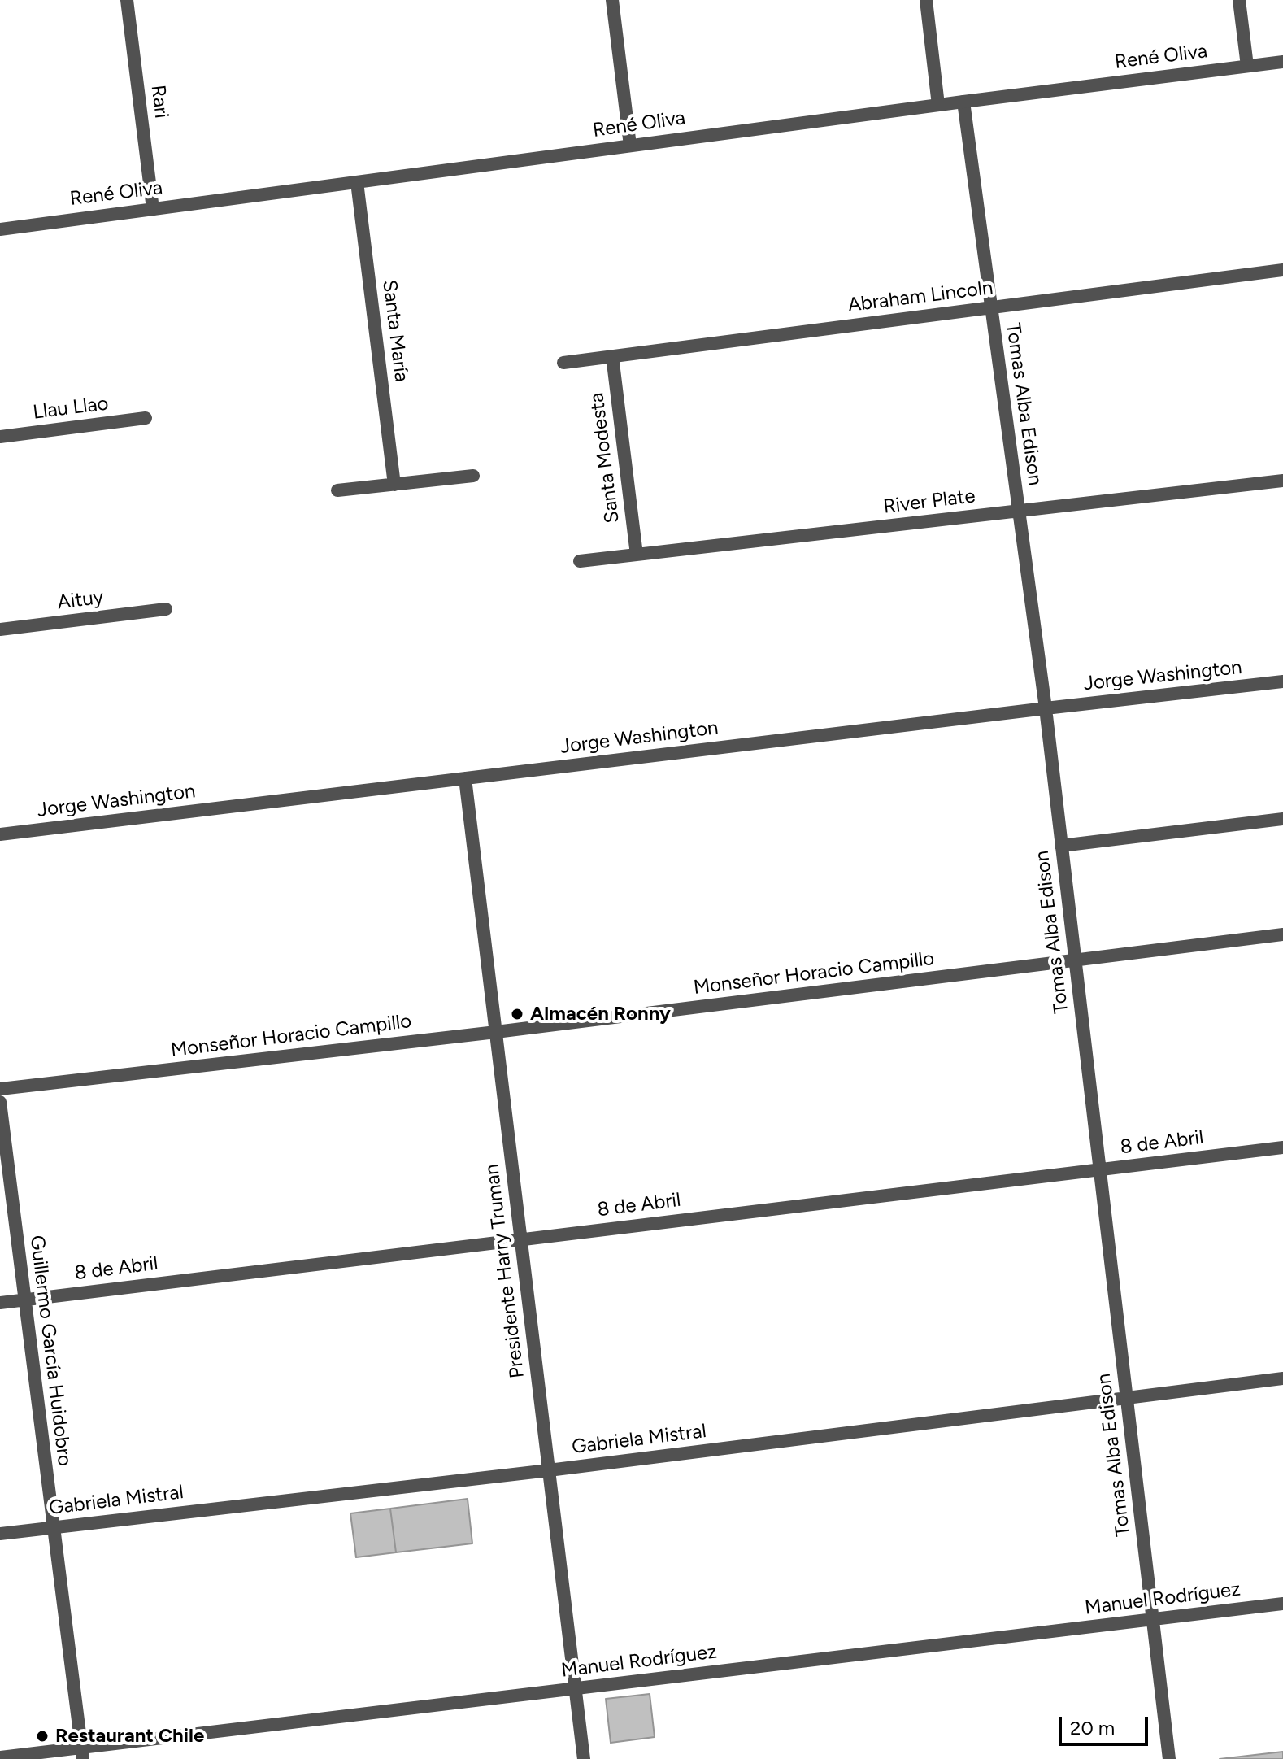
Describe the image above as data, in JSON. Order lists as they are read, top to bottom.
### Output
{
  "streets": {
    "street": [
      "René Oliva",
      "Rari",
      "Abraham Lincoln",
      "Santa María",
      "Tomas Alba Edison",
      "Llau Llao",
      "Santa Modesta",
      "River Plate",
      "Aituy",
      "Jorge Washington",
      "Monseñor Horacio Campillo",
      "8 de Abril",
      "Presidente Harry Truman",
      "Guillermo García Huidobro",
      "Gabriela Mistral",
      "Manuel Rodríguez"
    ]
  },
  "crossings": [
    ["René Oliva", "Rari"],
    ["René Oliva", "Santa María"],
    ["René Oliva", "Tomas Alba Edison"],
    ["Abraham Lincoln", "Tomas Alba Edison"],
    ["Abraham Lincoln", "Santa Modesta"],
    ["Tomas Alba Edison", "River Plate"],
    ["Tomas Alba Edison", "Jorge Washington"],
    ["Tomas Alba Edison", "Monseñor Horacio Campillo"],
    ["Tomas Alba Edison", "8 de Abril"],
    ["Tomas Alba Edison", "Gabriela Mistral"],
    ["Tomas Alba Edison", "Manuel Rodríguez"],
    ["Santa Modesta", "River Plate"],
    ["Jorge Washington", "Presidente Harry Truman"],
    ["Monseñor Horacio Campillo", "Presidente Harry Truman"],
    ["8 de Abril", "Presidente Harry Truman"],
    ["8 de Abril", "Guillermo García Huidobro"],
    ["Presidente Harry Truman", "Gabriela Mistral"],
    ["Presidente Harry Truman", "Manuel Rodríguez"],
    ["Guillermo García Huidobro", "Gabriela Mistral"],
    ["Guillermo García Huidobro", "Manuel Rodríguez"]
  ],
  "places": ["Almacén Ronny", "Restaurant Chile"],
  "scale_bar": "20 m"
}
